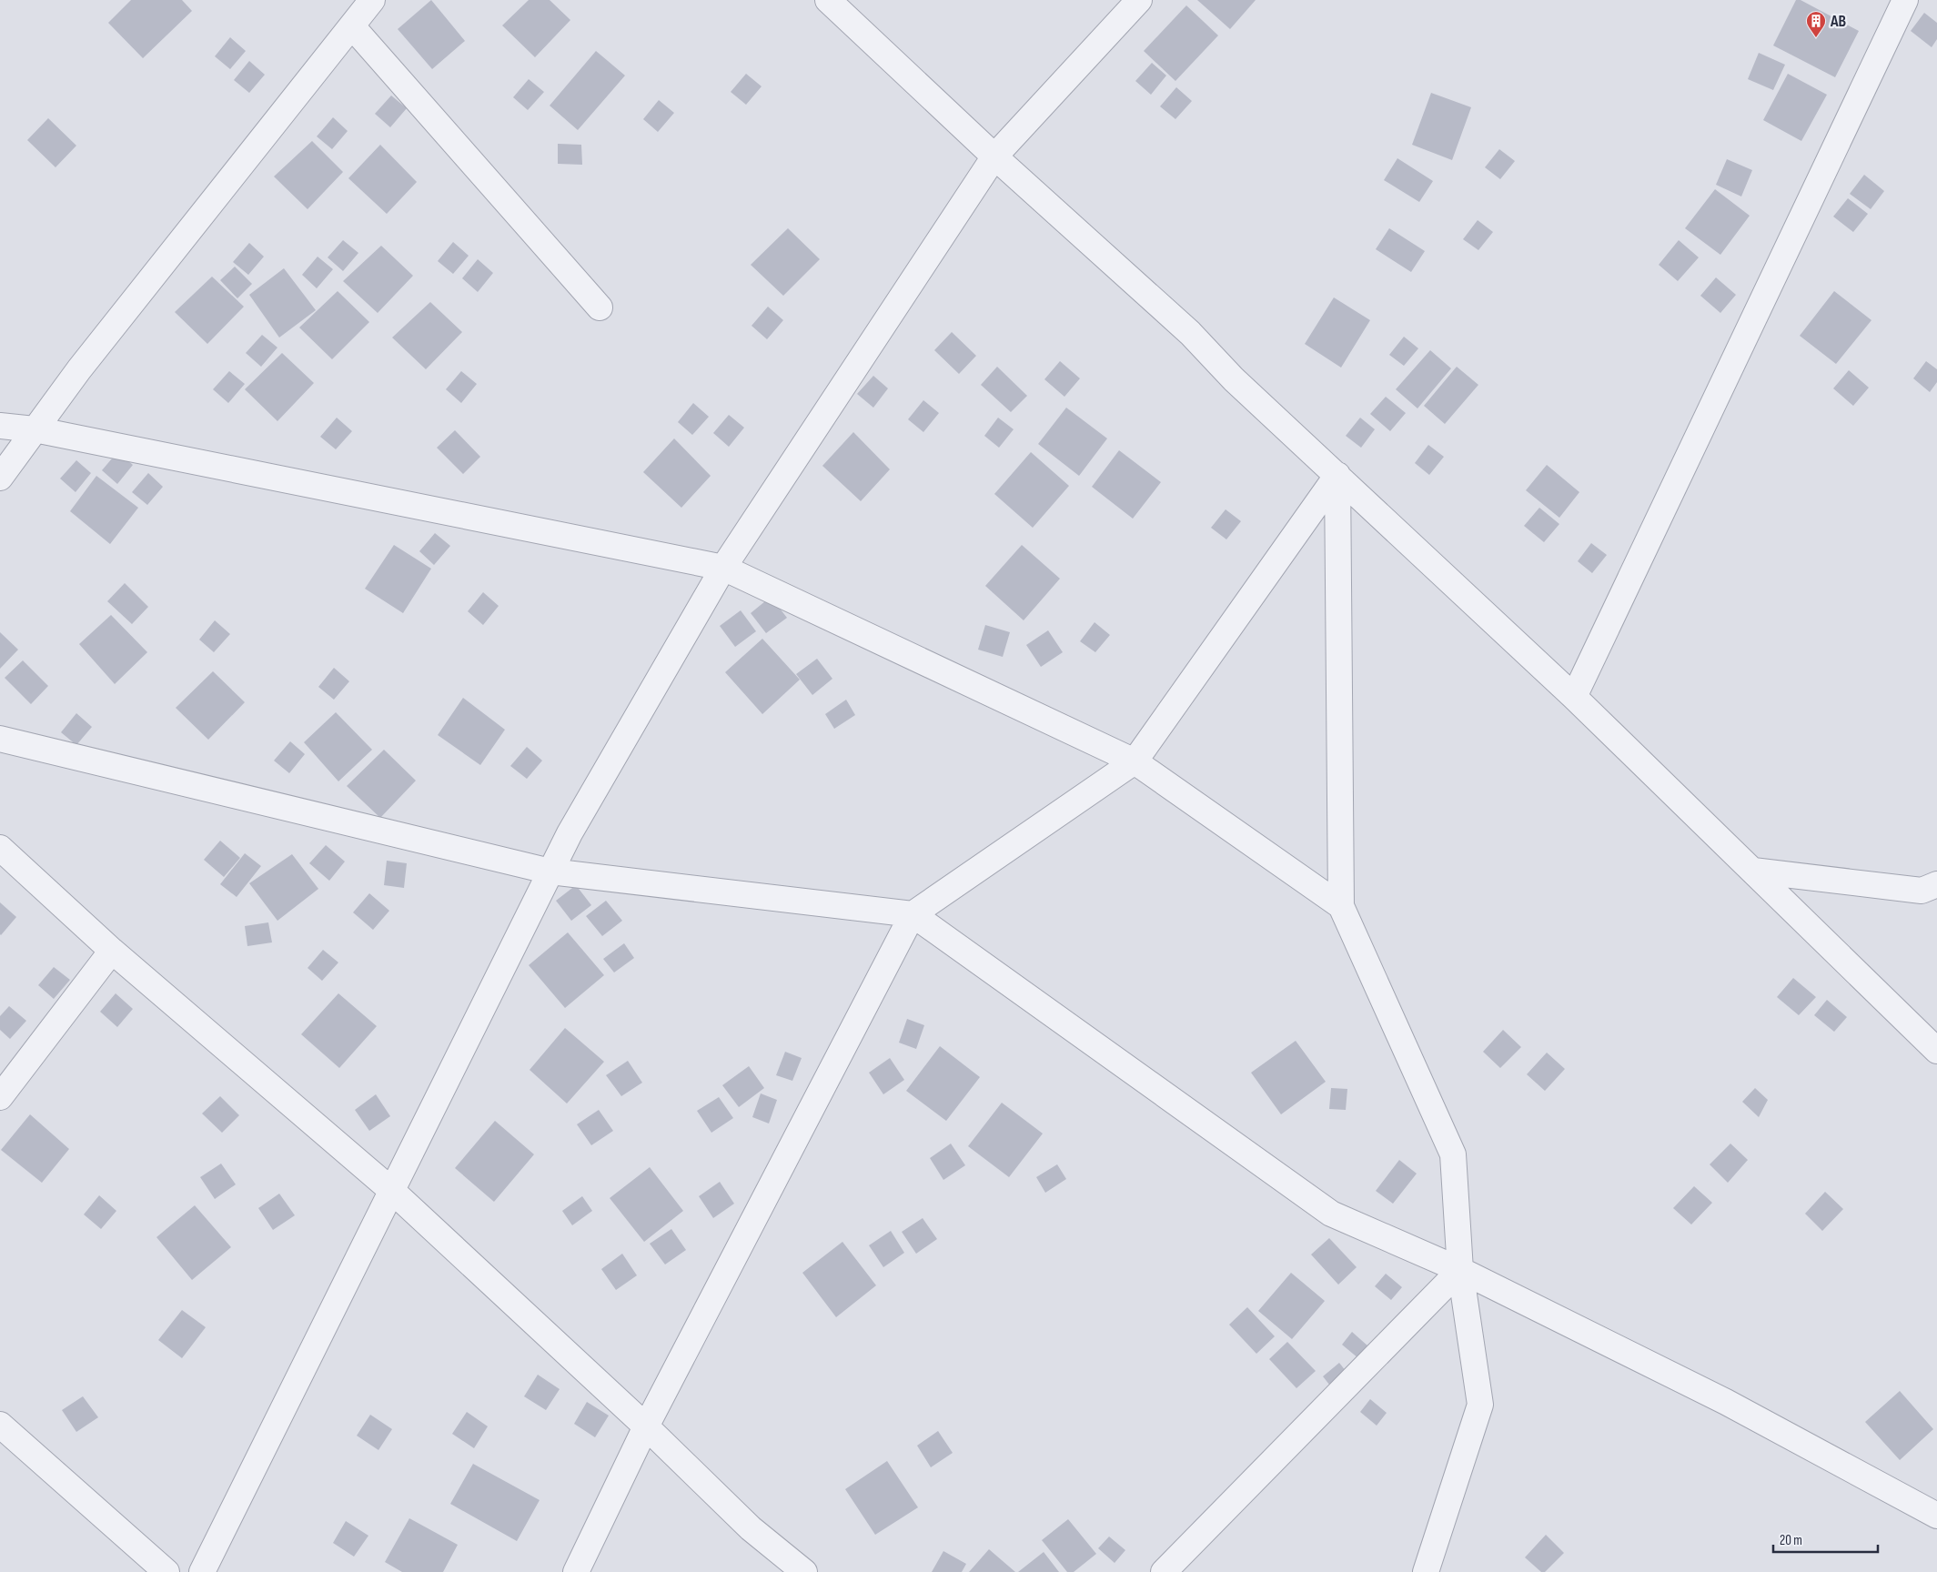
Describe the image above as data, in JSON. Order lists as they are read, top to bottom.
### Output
{
  "places": {
    "building": ["AB"]
  },
  "scale_bar": "20 m"
}
